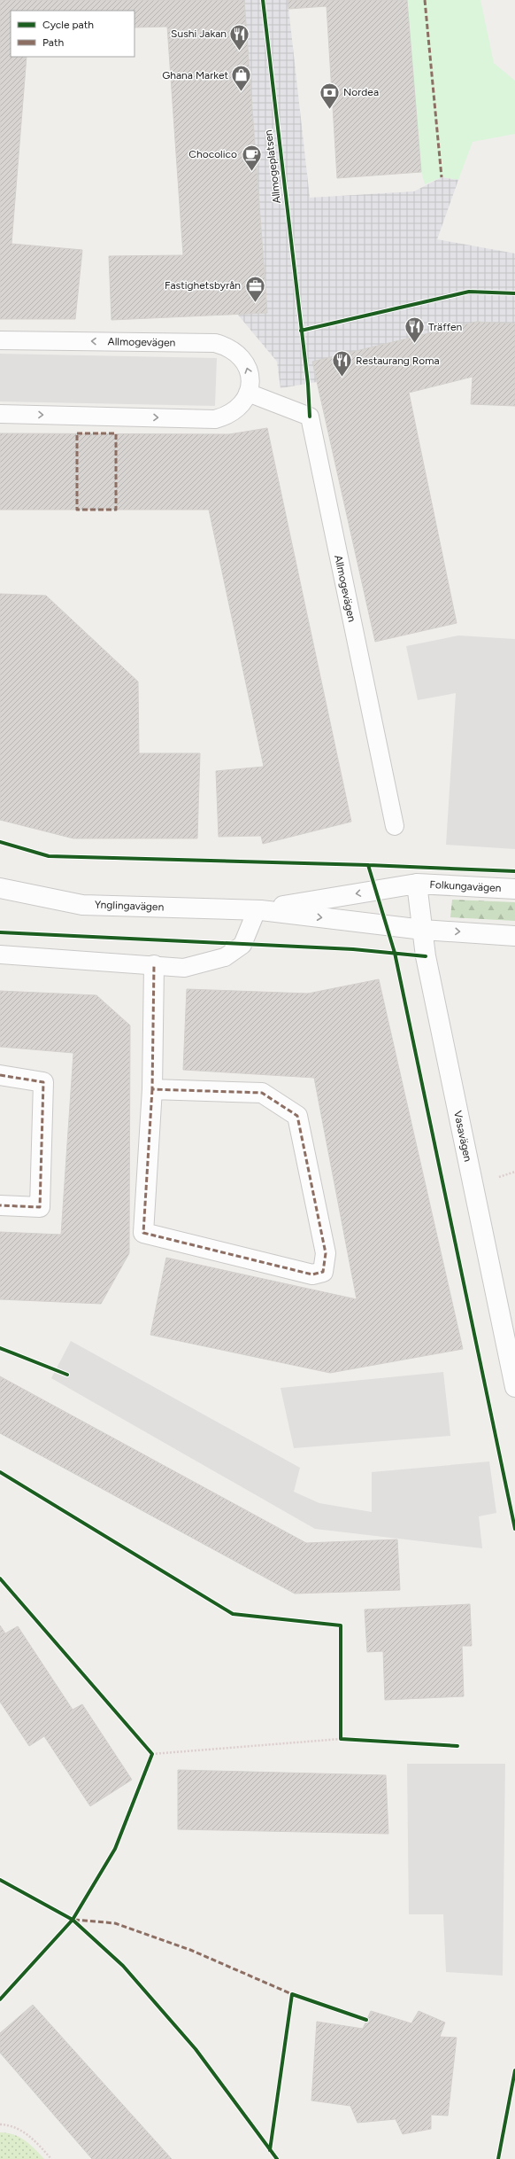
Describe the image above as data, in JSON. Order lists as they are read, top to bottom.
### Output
{
  "streets": {
    "street": ["Folkungavägen", "Ynglingavägen", "Vasavägen"],
    "lane": ["Allmogevägen"],
    "cycle path": ["Allmogeplatsen"]
  },
  "crossings": [
    ["Folkungavägen", "Ynglingavägen"],
    ["Folkungavägen", "Vasavägen"],
    ["Ynglingavägen", "Vasavägen"]
  ],
  "places": {
    "restaurant": ["Sushi Jakan", "Träffen", "Restaurang Roma"],
    "shop": ["Ghana Market"],
    "bank": ["Nordea"],
    "cafe": ["Chocolico"],
    "office": ["Fastighetsbyrån"]
  },
  "legend": ["Cycle path", "Path"]
}
